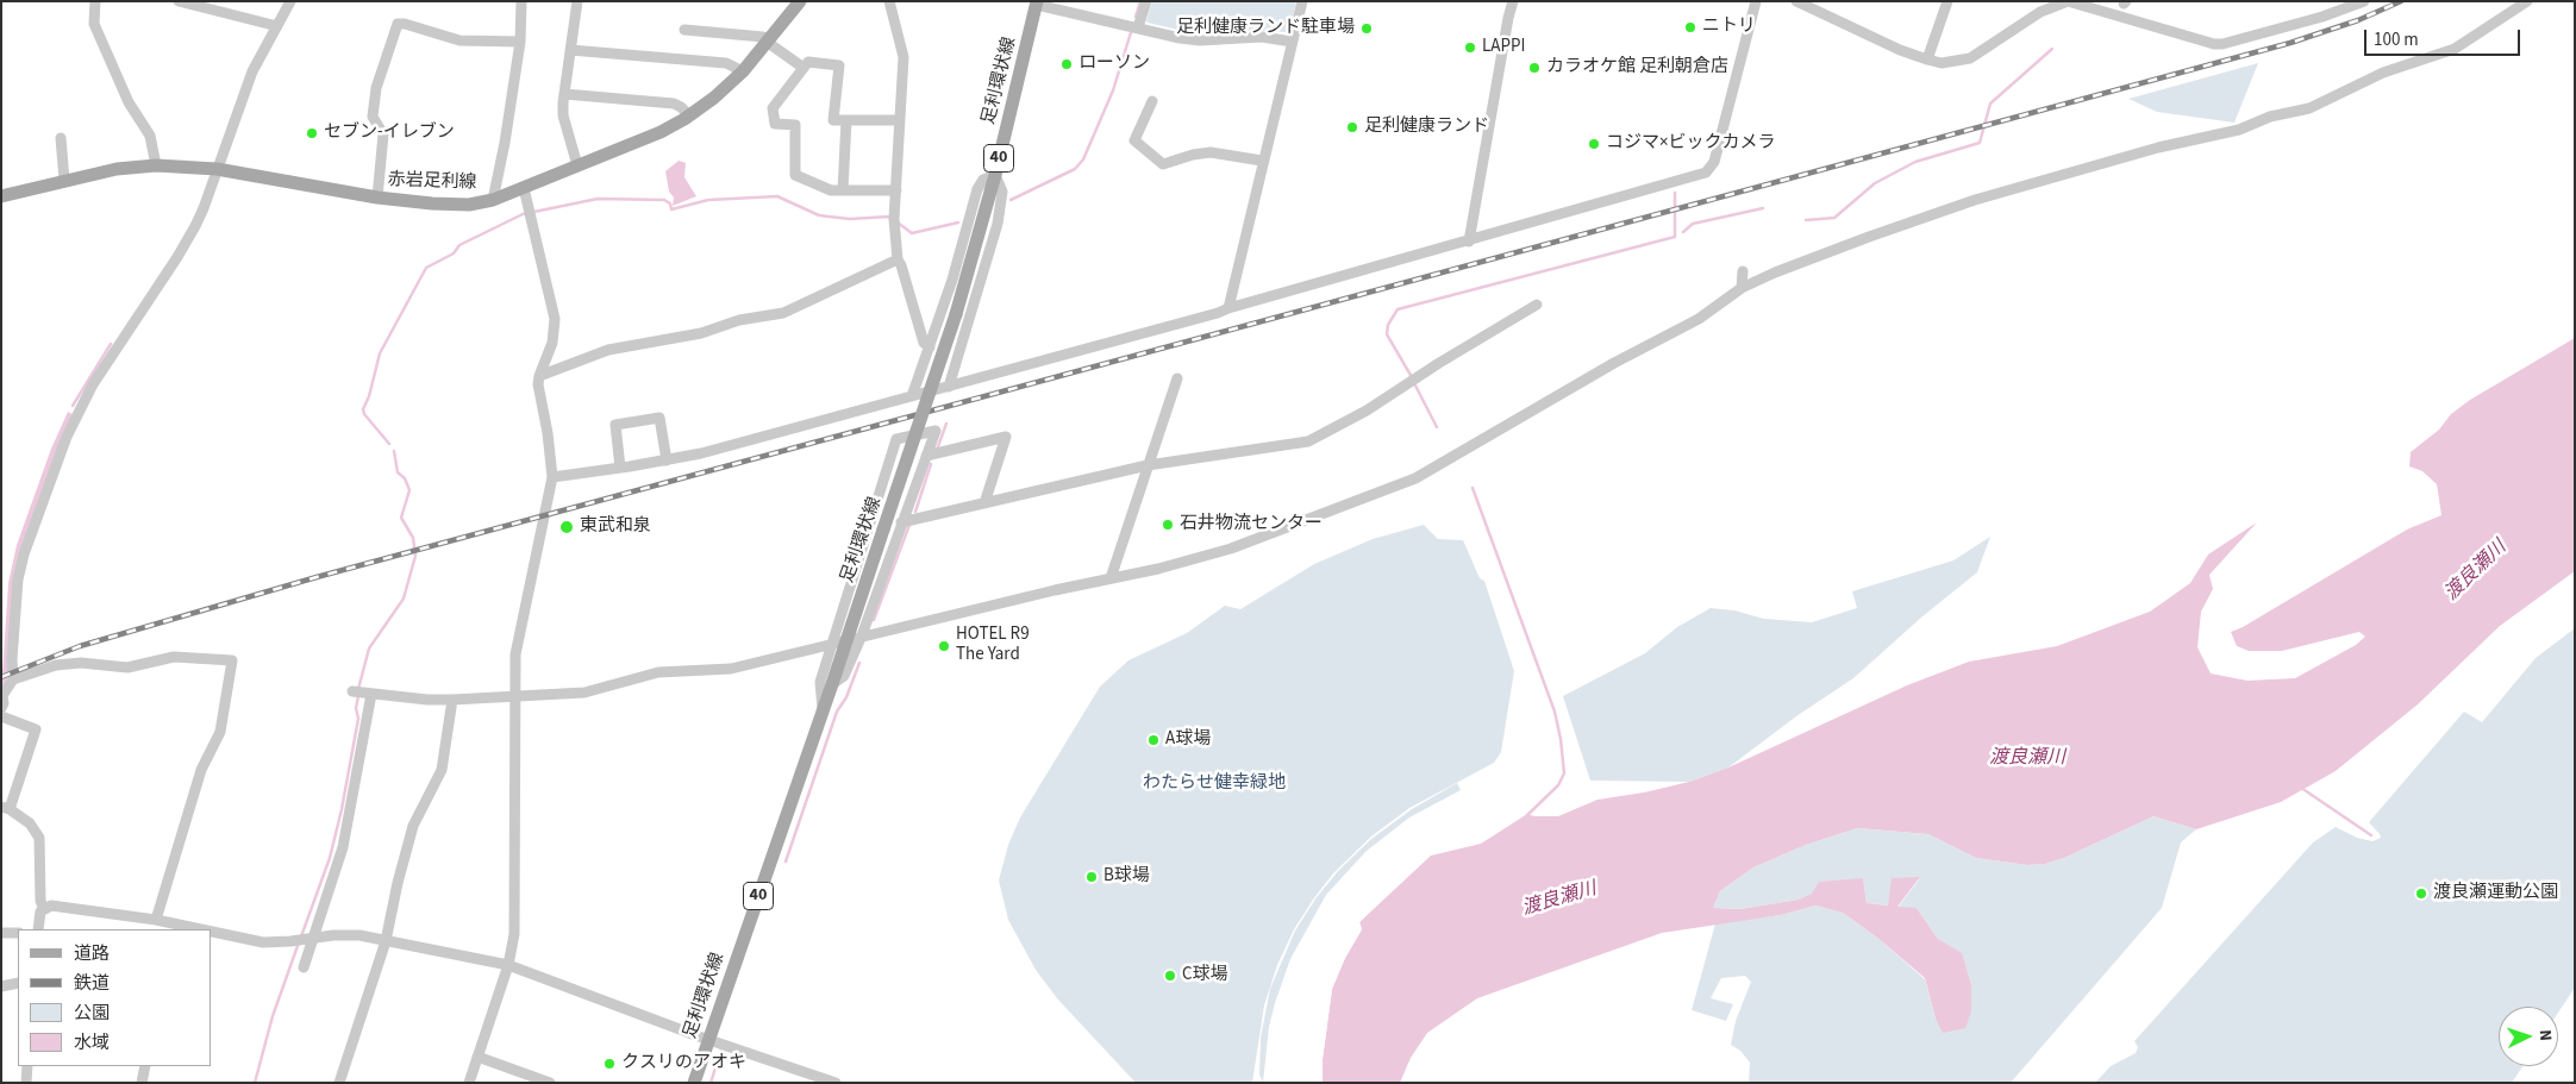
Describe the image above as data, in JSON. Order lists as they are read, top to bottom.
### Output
{
  "streets": {
    "main road": ["足利環状線", "40", "赤岩足利線"]
  },
  "water": ["渡良瀬川"],
  "parks": ["わたらせ健幸緑地"],
  "places": [
    "ニトリ",
    "足利健康ランド駐車場",
    "LAPPI",
    "ローソン",
    "カラオケ館 足利朝倉店",
    "足利健康ランド",
    "セブン-イレブン",
    "コジマ×ビックカメラ",
    "石井物流センター",
    "東武和泉",
    "HOTEL R9 The Yard",
    "A球場",
    "B球場",
    "渡良瀬運動公園",
    "C球場",
    "クスリのアオキ"
  ],
  "legend": [
    "道路",
    "鉄道",
    "公園",
    "水域"
  ],
  "scale_bar": "100 m",
  "north": "right"
}
